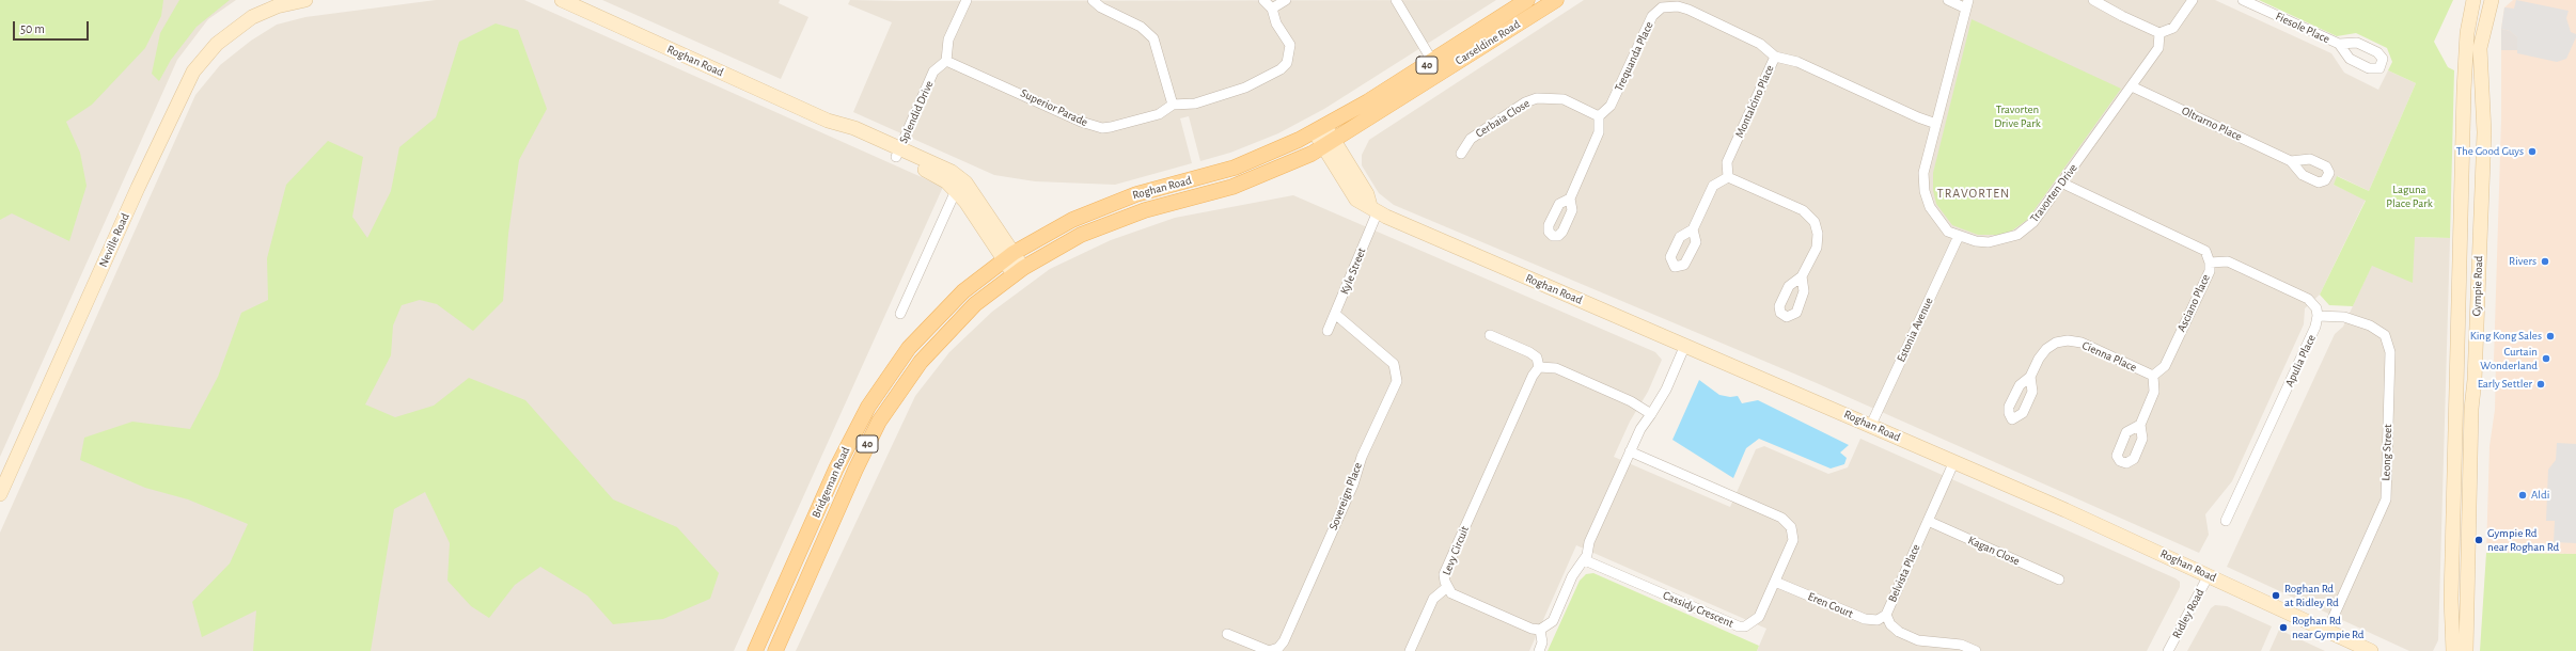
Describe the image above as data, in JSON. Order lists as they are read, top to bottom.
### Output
{
  "streets": {
    "main road": [
      "Carseldine Road",
      "Roghan Road",
      "40",
      "Bridgeman Road"
    ],
    "street": [
      "Fiesole Place",
      "Trequanda Place",
      "Montalcino Place",
      "Superior Parade",
      "Splendid Drive",
      "Cerbaia Close",
      "Oltrarno Place",
      "Travorten Drive",
      "Neville Road",
      "Kyle Street",
      "Gympie Road",
      "Asciano Place",
      "Estonia Avenue",
      "Cienna Place",
      "Apulia Place",
      "Leong Street",
      "Sovereign Place",
      "Levy Circuit",
      "Kagan Close",
      "Belvista Place",
      "Eren Court",
      "Cassidy Crescent",
      "Ridley Road"
    ]
  },
  "crossings": [
    ["Carseldine Road", "Roghan Road"],
    ["Trequanda Place", "Montalcino Place"],
    ["Trequanda Place", "Cerbaia Close"],
    ["Roghan Road", "Splendid Drive"],
    ["Roghan Road", "Kyle Street"],
    ["Roghan Road", "Estonia Avenue"],
    ["Roghan Road", "Leong Street"],
    ["Roghan Road", "Bridgeman Road"],
    ["Roghan Road", "Belvista Place"],
    ["Roghan Road", "Ridley Road"],
    ["Montalcino Place", "Travorten Drive"],
    ["Superior Parade", "Splendid Drive"],
    ["Oltrarno Place", "Travorten Drive"],
    ["Travorten Drive", "Asciano Place"],
    ["Travorten Drive", "Estonia Avenue"],
    ["Kyle Street", "Sovereign Place"],
    ["Asciano Place", "Cienna Place"],
    ["Apulia Place", "Leong Street"],
    ["Kagan Close", "Belvista Place"],
    ["Belvista Place", "Eren Court"],
    ["Eren Court", "Cassidy Crescent"]
  ],
  "districts": ["TRAVORTEN"],
  "parks": ["Travorten Drive Park", "Laguna Place Park"],
  "places": [
    "The Good Guys",
    "Rivers",
    "King Kong Sales",
    "Curtain Wonderland",
    "Early Settler",
    "Aldi",
    "Gympie Rd near Roghan Rd",
    "Roghan Rd at Ridley Rd",
    "Roghan Rd near Gympie Rd"
  ],
  "scale_bar": "50 m"
}
